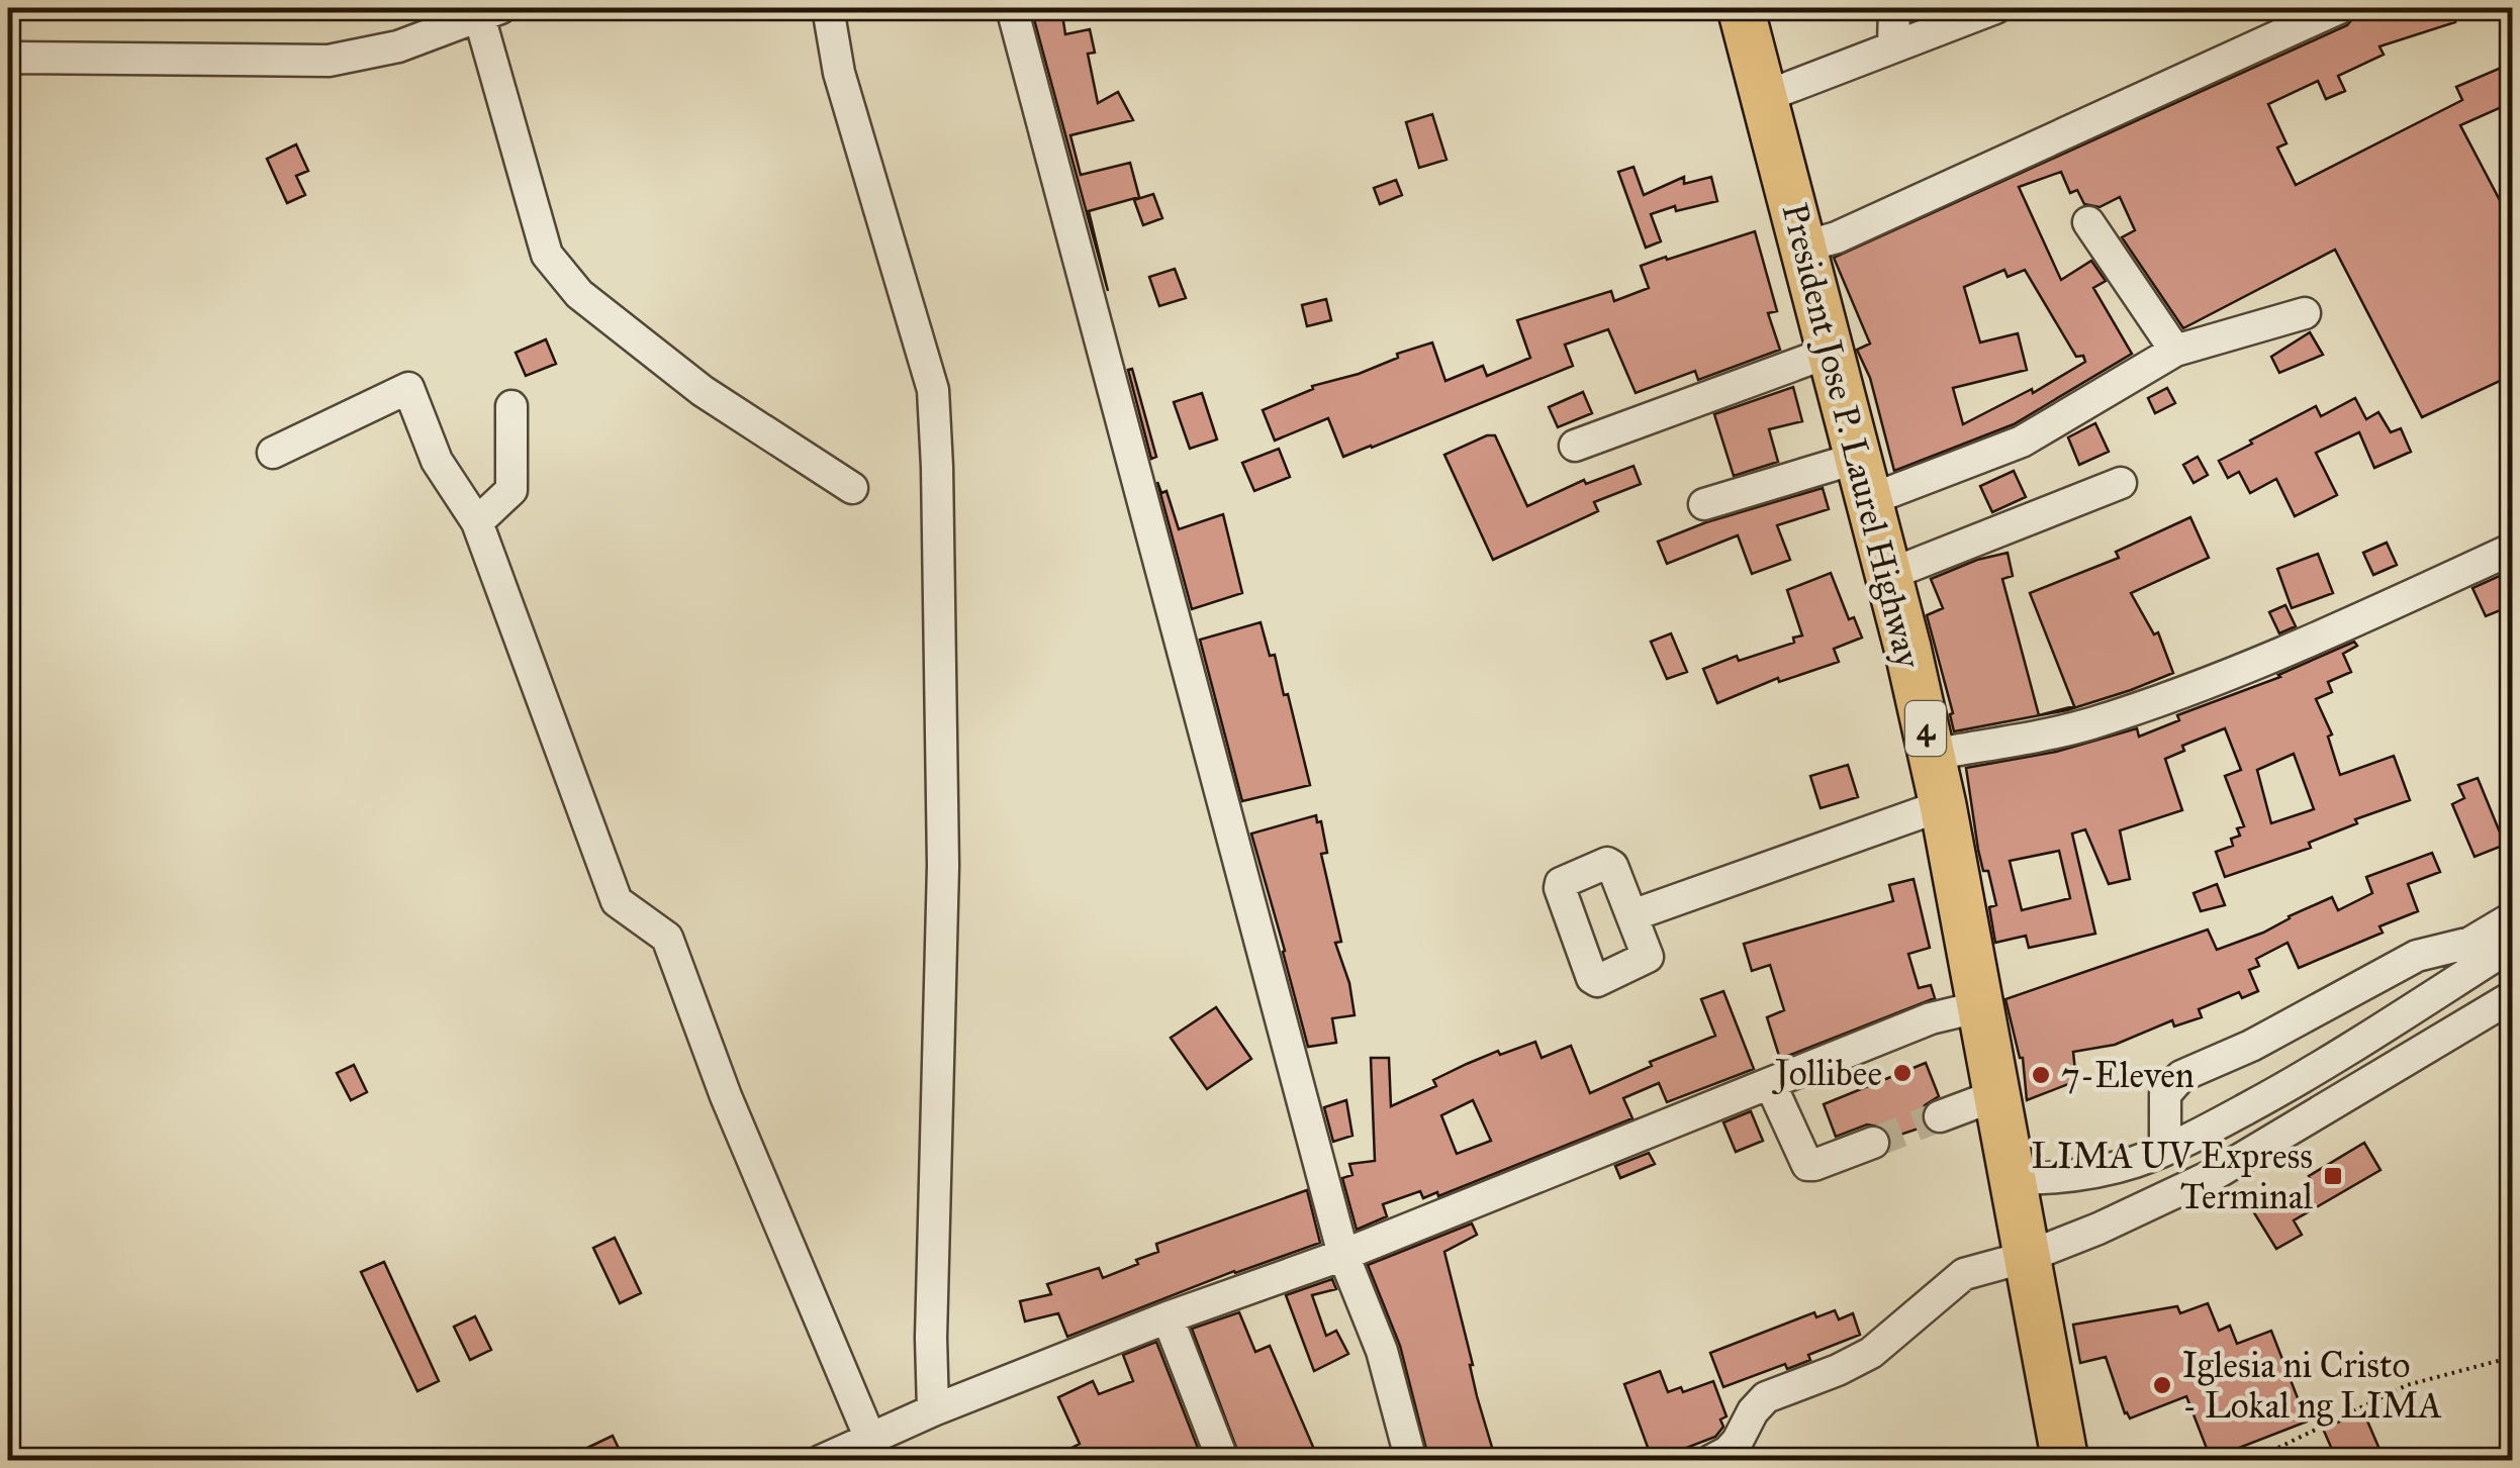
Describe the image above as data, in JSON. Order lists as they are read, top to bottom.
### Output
{
  "streets": {
    "highway": ["President Jose P. Laurel Highway", "4"]
  },
  "places": {
    "other": ["Jollibee", "7-Eleven", "Iglesia ni Cristo - Lokal ng LIMA"],
    "transit": ["LIMA UV Express Terminal"]
  }
}
